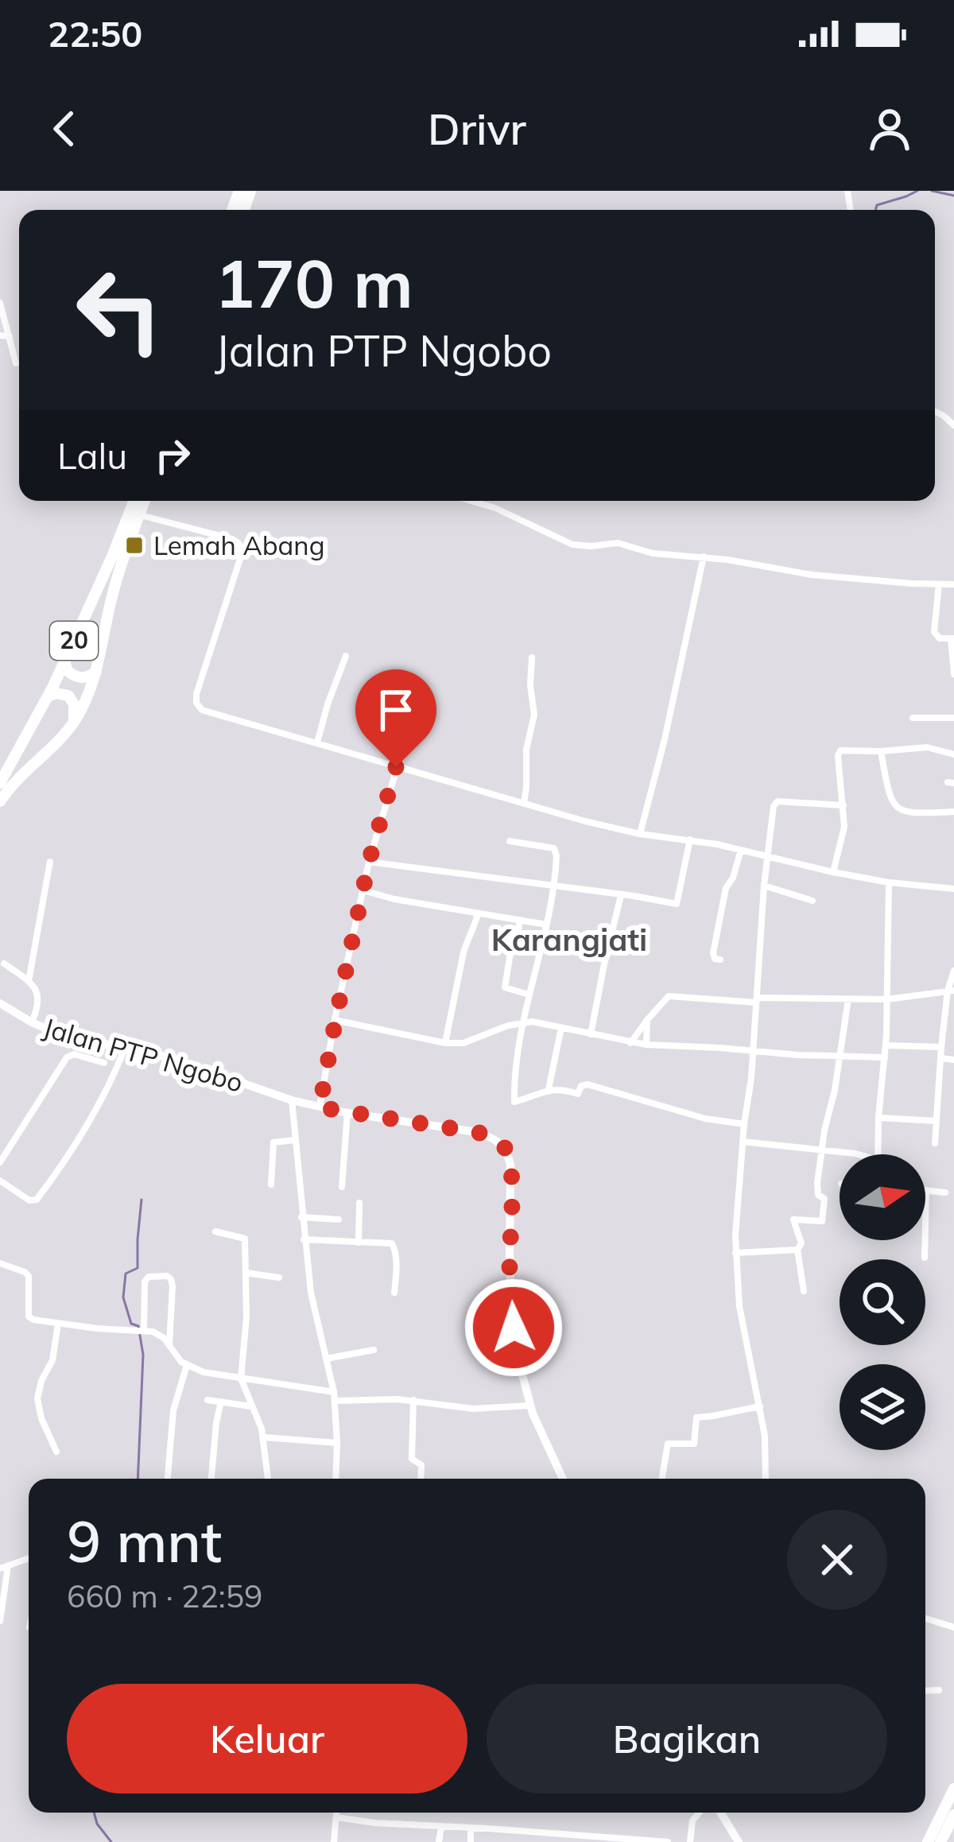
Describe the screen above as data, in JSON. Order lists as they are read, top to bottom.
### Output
{
  "streets": {
    "highway": ["20"],
    "main road": ["Jalan PTP Ngobo"]
  },
  "districts": ["Karangjati"],
  "places": {
    "transit": ["Lemah Abang"]
  },
  "north": "right",
  "page": {
    "status": "22:50",
    "header": "Drivr",
    "turn": ["170 m", "Jalan PTP Ngobo"],
    "then": "Lalu",
    "heading": ["9 mnt", "660 m · 22:59"],
    "buttons": ["Keluar", "Bagikan"]
  }
}
